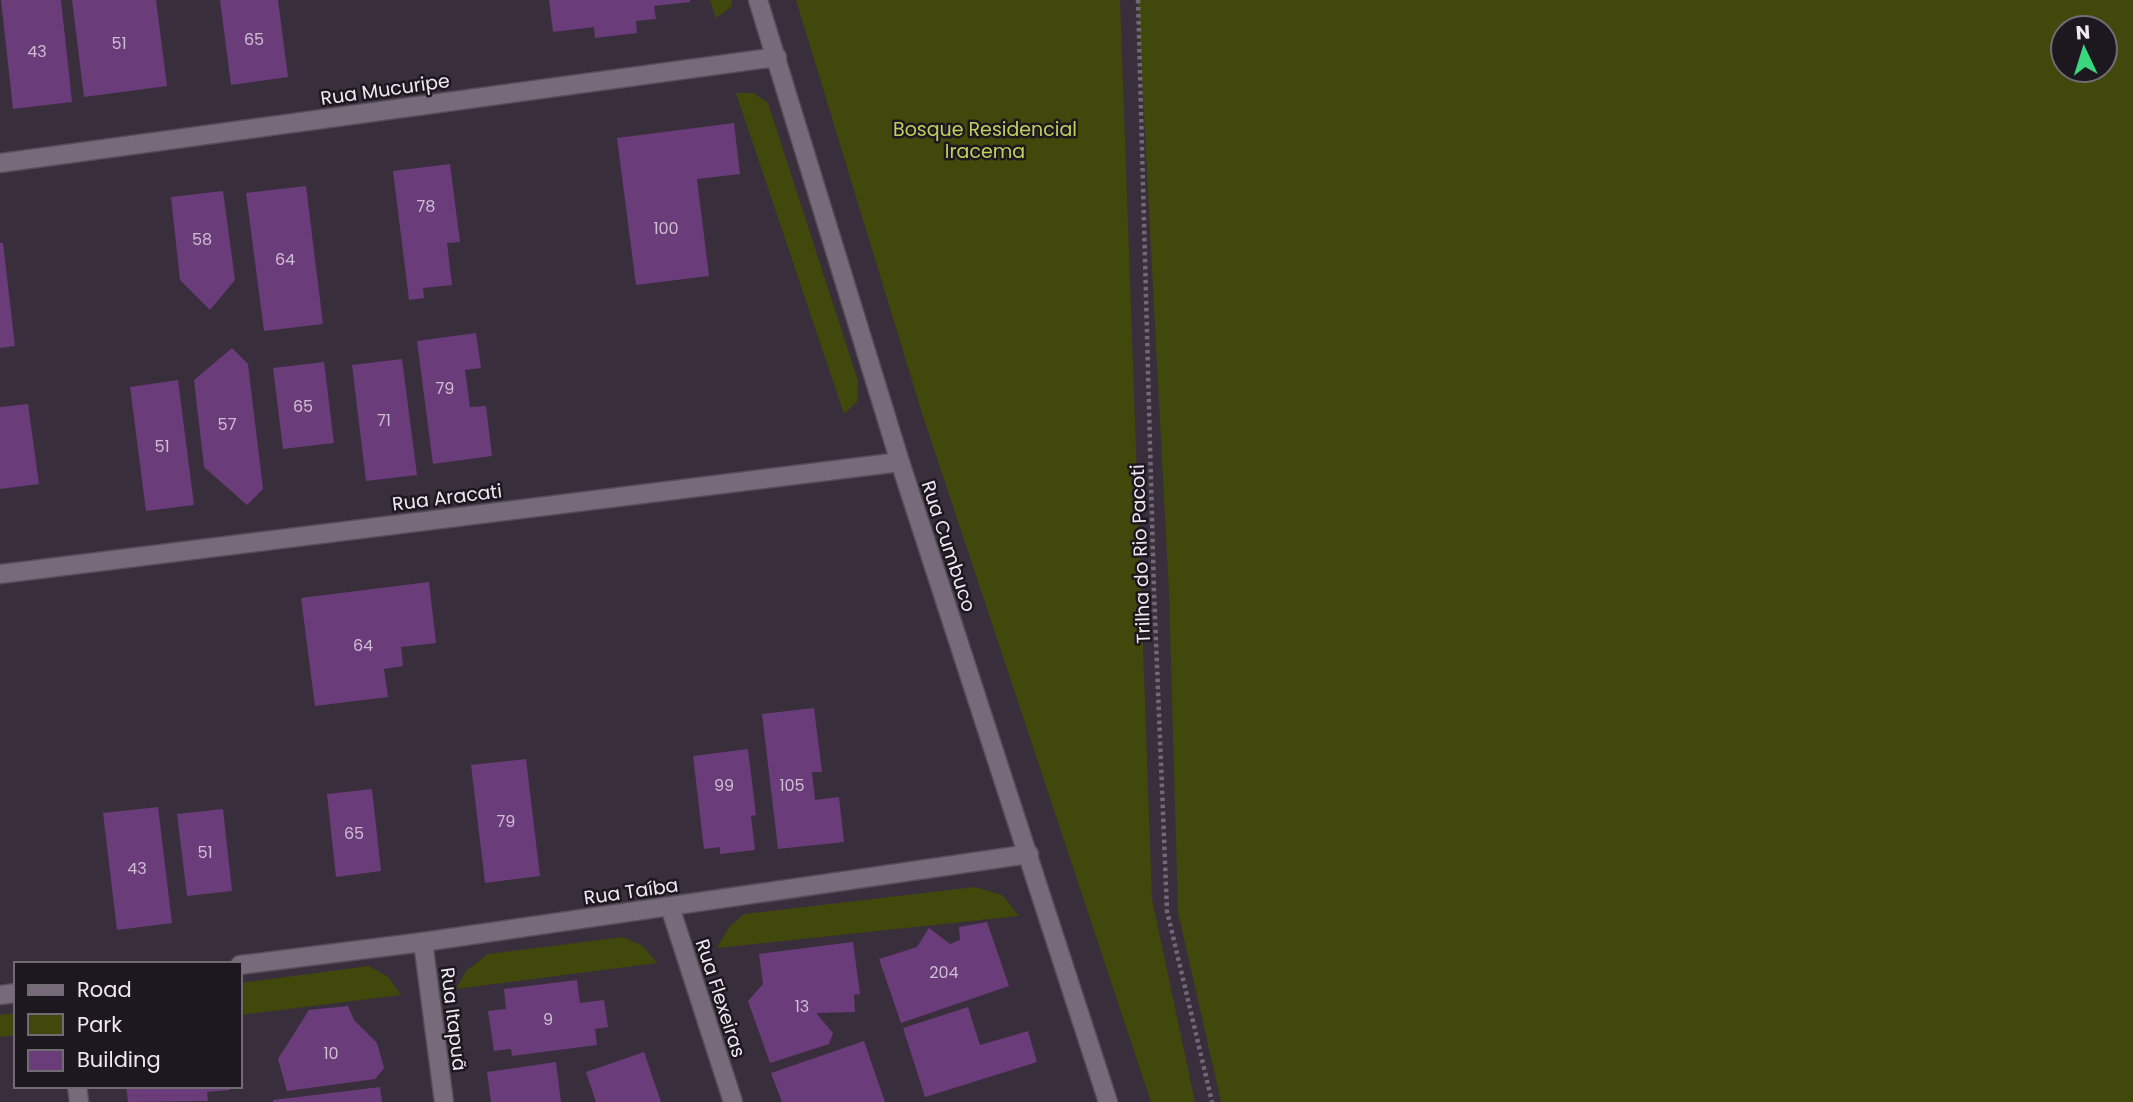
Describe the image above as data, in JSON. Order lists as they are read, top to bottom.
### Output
{
  "streets": {
    "street": [
      "Rua Mucuripe",
      "Rua Aracati",
      "Rua Cumbuco",
      "Rua Taíba",
      "Rua Flexeiras",
      "Rua Itapuã"
    ],
    "path": ["Trilha do Rio Pacoti"]
  },
  "crossings": [
    ["Rua Mucuripe", "Rua Cumbuco"],
    ["Rua Aracati", "Rua Cumbuco"],
    ["Rua Cumbuco", "Rua Taíba"],
    ["Rua Taíba", "Rua Flexeiras"],
    ["Rua Taíba", "Rua Itapuã"]
  ],
  "parks": ["Bosque Residencial Iracema"],
  "house_numbers": [
    "65",
    "51",
    "43",
    "78",
    "100",
    "58",
    "64",
    "79",
    "65",
    "71",
    "57",
    "51",
    "64",
    "99",
    "105",
    "79",
    "65",
    "51",
    "43",
    "204",
    "13",
    "9",
    "10"
  ],
  "legend": ["Road", "Park", "Building"],
  "north": "top"
}
